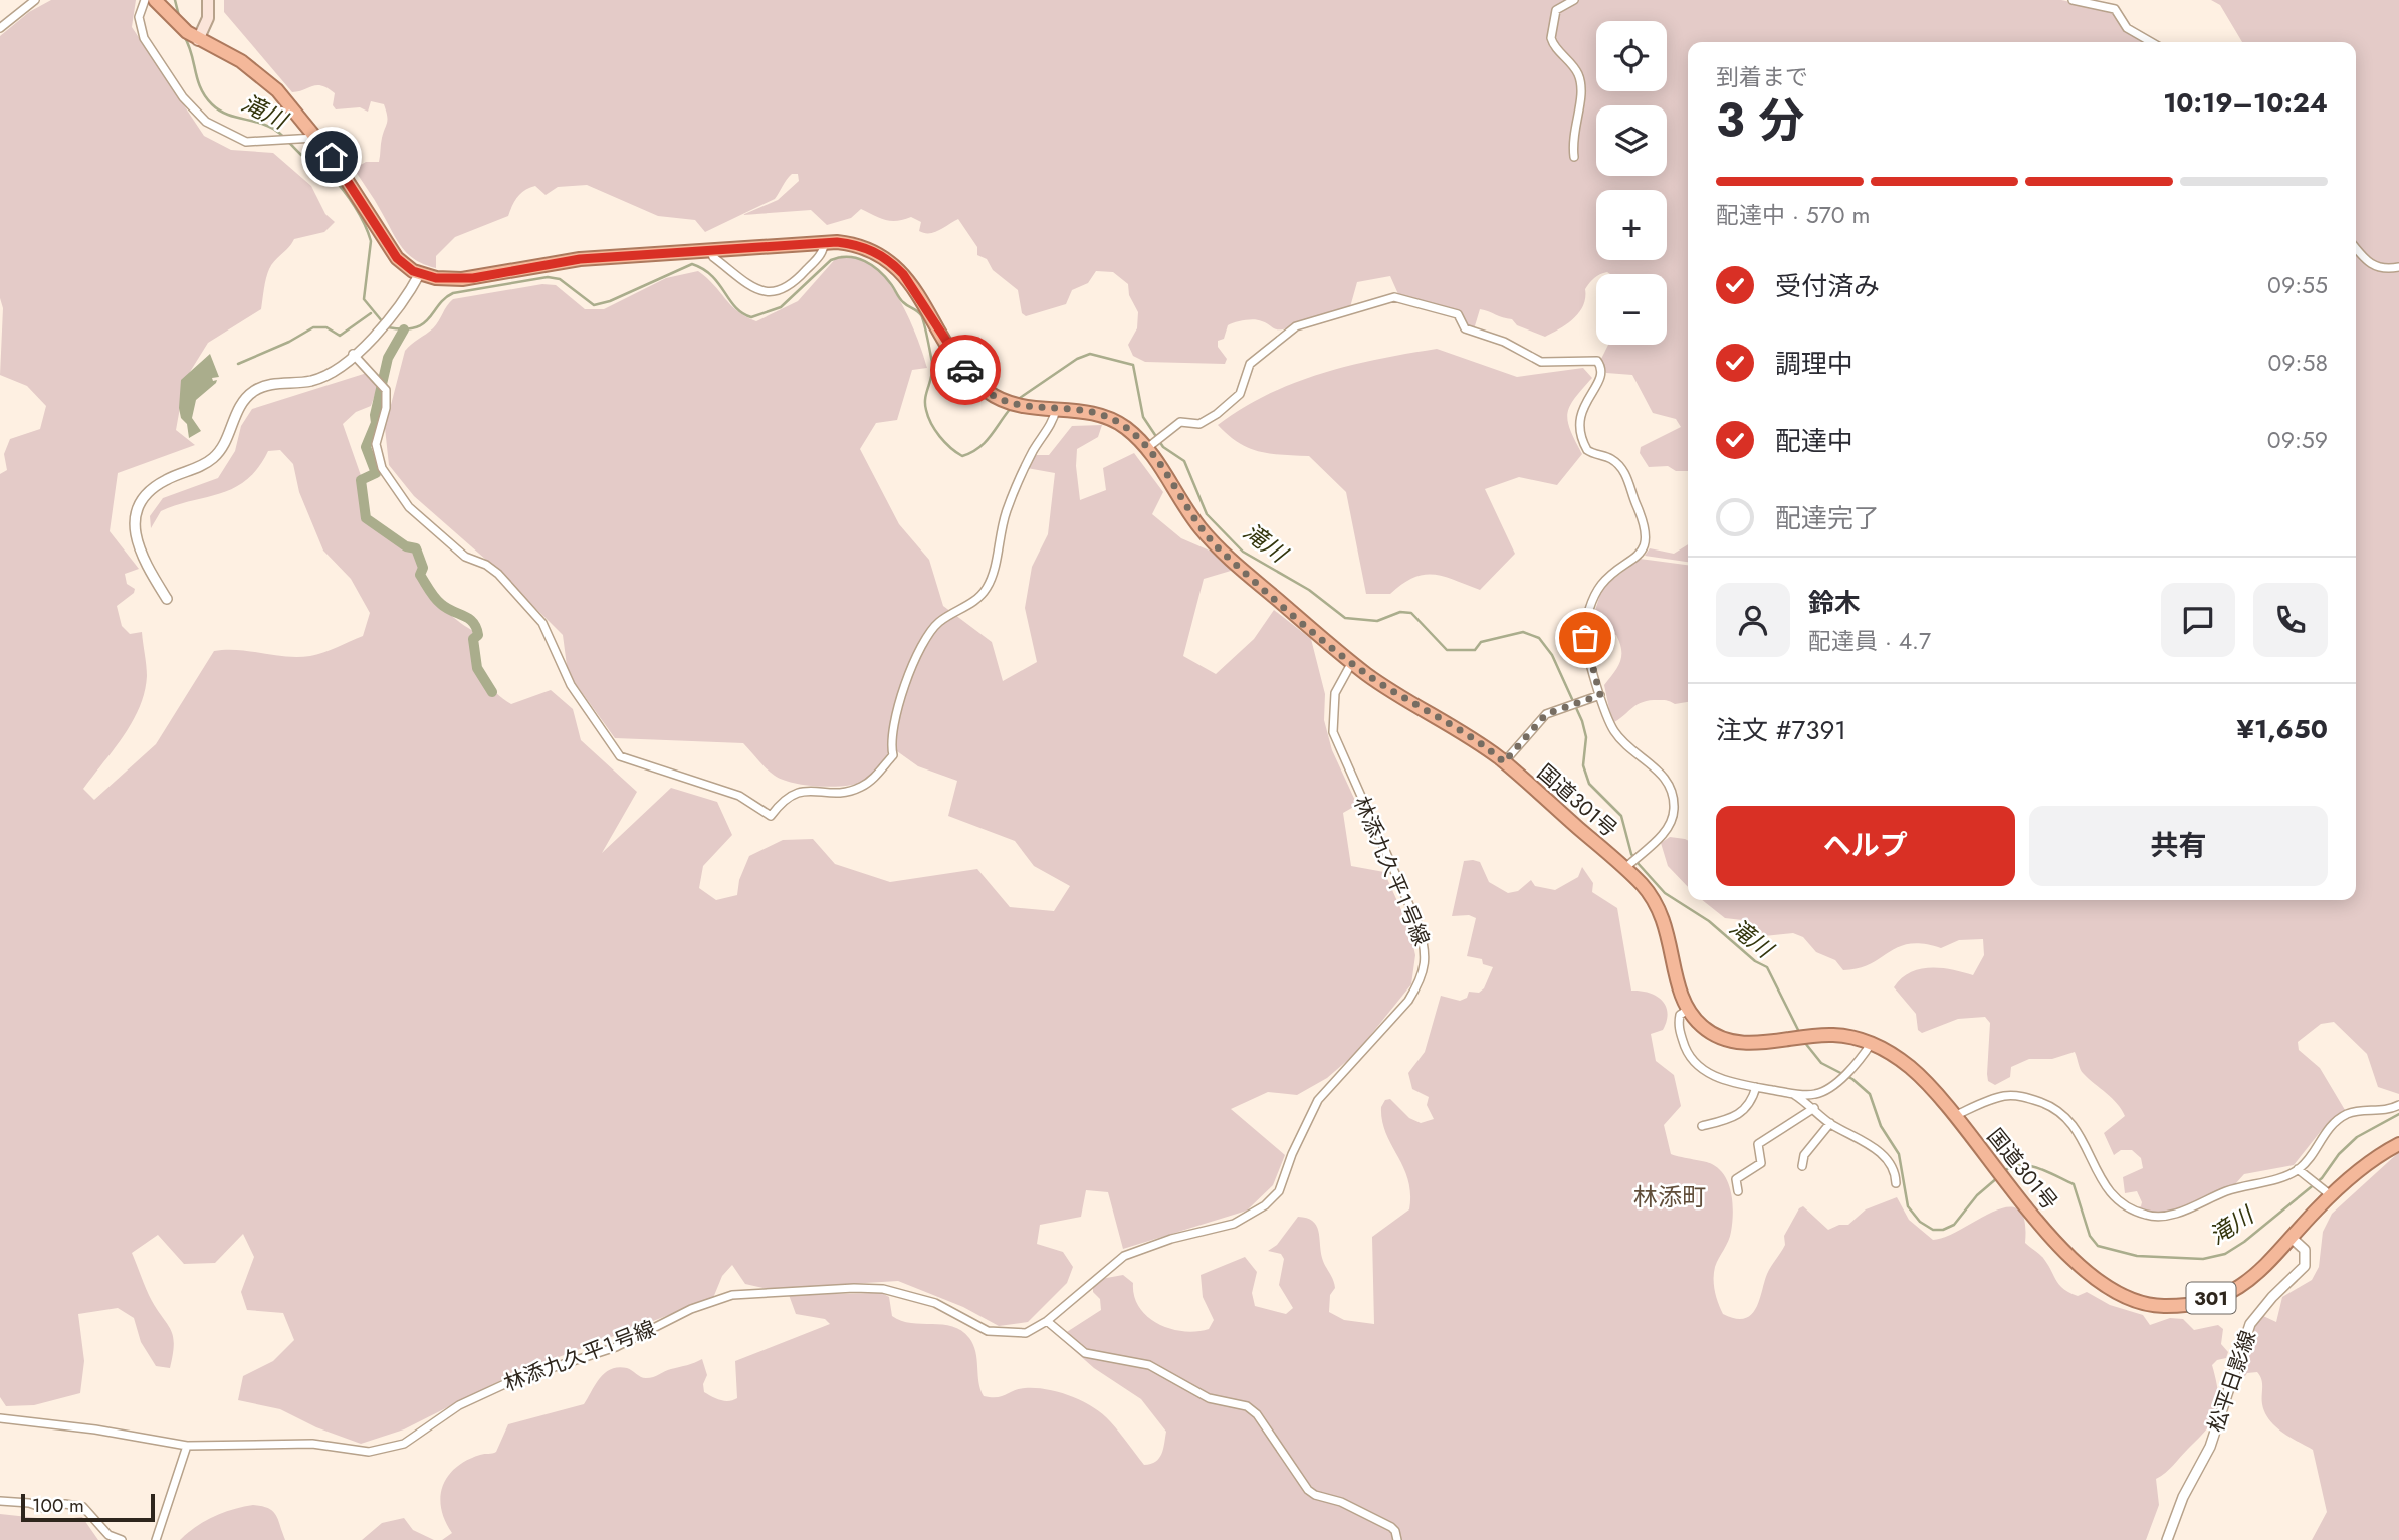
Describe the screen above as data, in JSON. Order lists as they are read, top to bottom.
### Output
{
  "streets": {
    "highway": ["国道301号", "301"],
    "street": ["林添九久平１号線", "松平日影線"]
  },
  "crossings": [
    ["国道301号", "林添九久平１号線"],
    ["国道301号", "松平日影線"]
  ],
  "districts": ["林添町"],
  "water": ["滝川"],
  "scale_bar": "100 m",
  "page": {
    "map_buttons": ["+", "−"],
    "heading": ["3 分", "到着まで", "10:19–10:24"],
    "panel": [
      "鈴木",
      "配達員 · 4.7",
      "注文 #7391",
      "¥1,650"
    ],
    "bar": "配達中 · 570 m",
    "list": [
      ["受付済み", "09:55"],
      ["調理中", "09:58"],
      ["配達中", "09:59"],
      "配達完了"
    ],
    "buttons": ["ヘルプ", "共有"],
    "scale": "100 m"
  }
}
